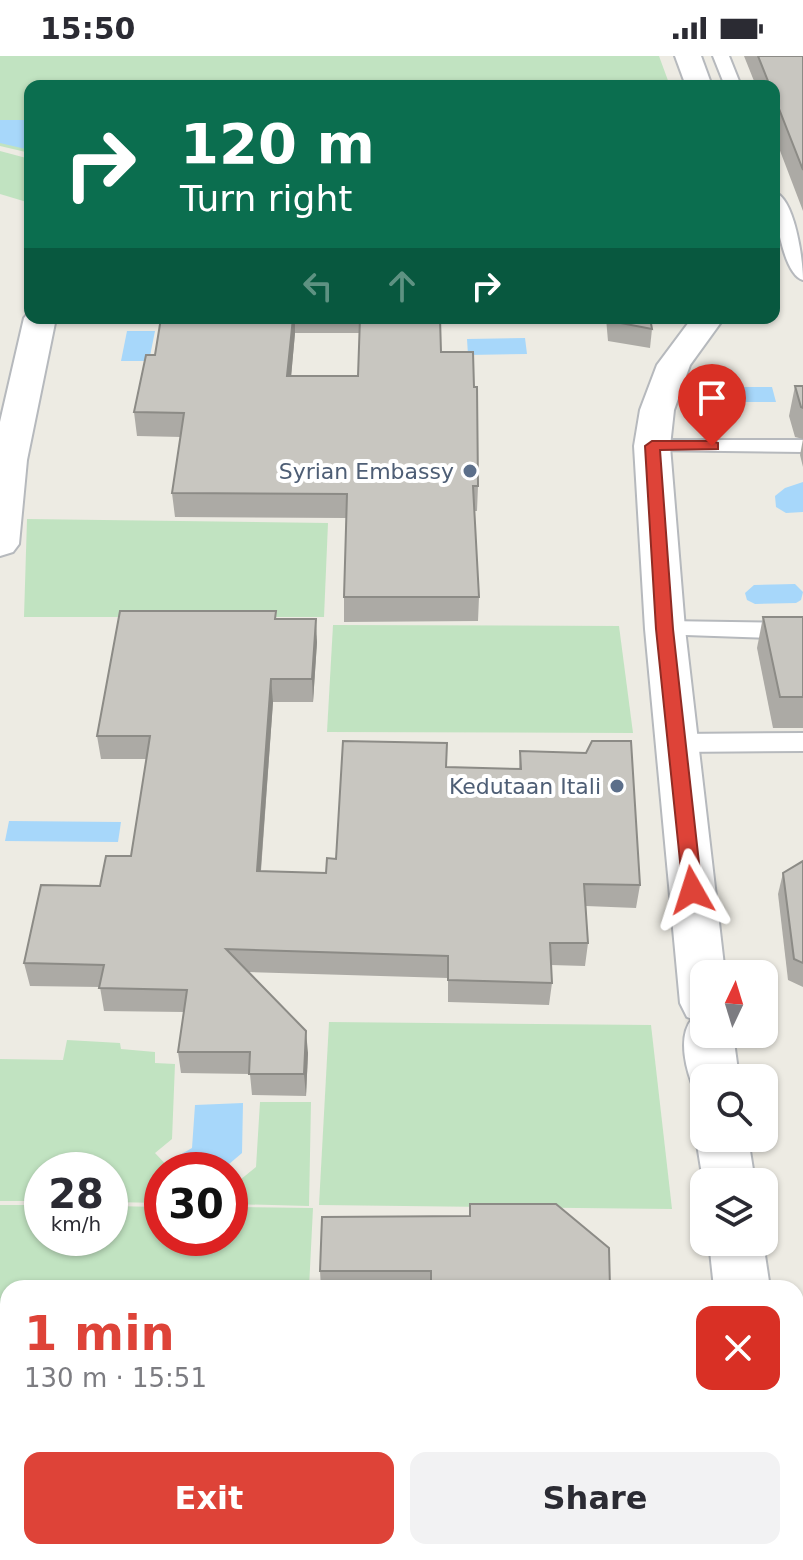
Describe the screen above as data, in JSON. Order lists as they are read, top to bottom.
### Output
{
  "places": ["Syrian Embassy", "Kedutaan Itali"],
  "north": "top",
  "page": {
    "status": "15:50",
    "turn": ["120 m", "Turn right"],
    "speed": "28 km/h",
    "limit": "30",
    "heading": ["1 min", "130 m · 15:51"],
    "buttons": ["Exit", "Share"]
  }
}
